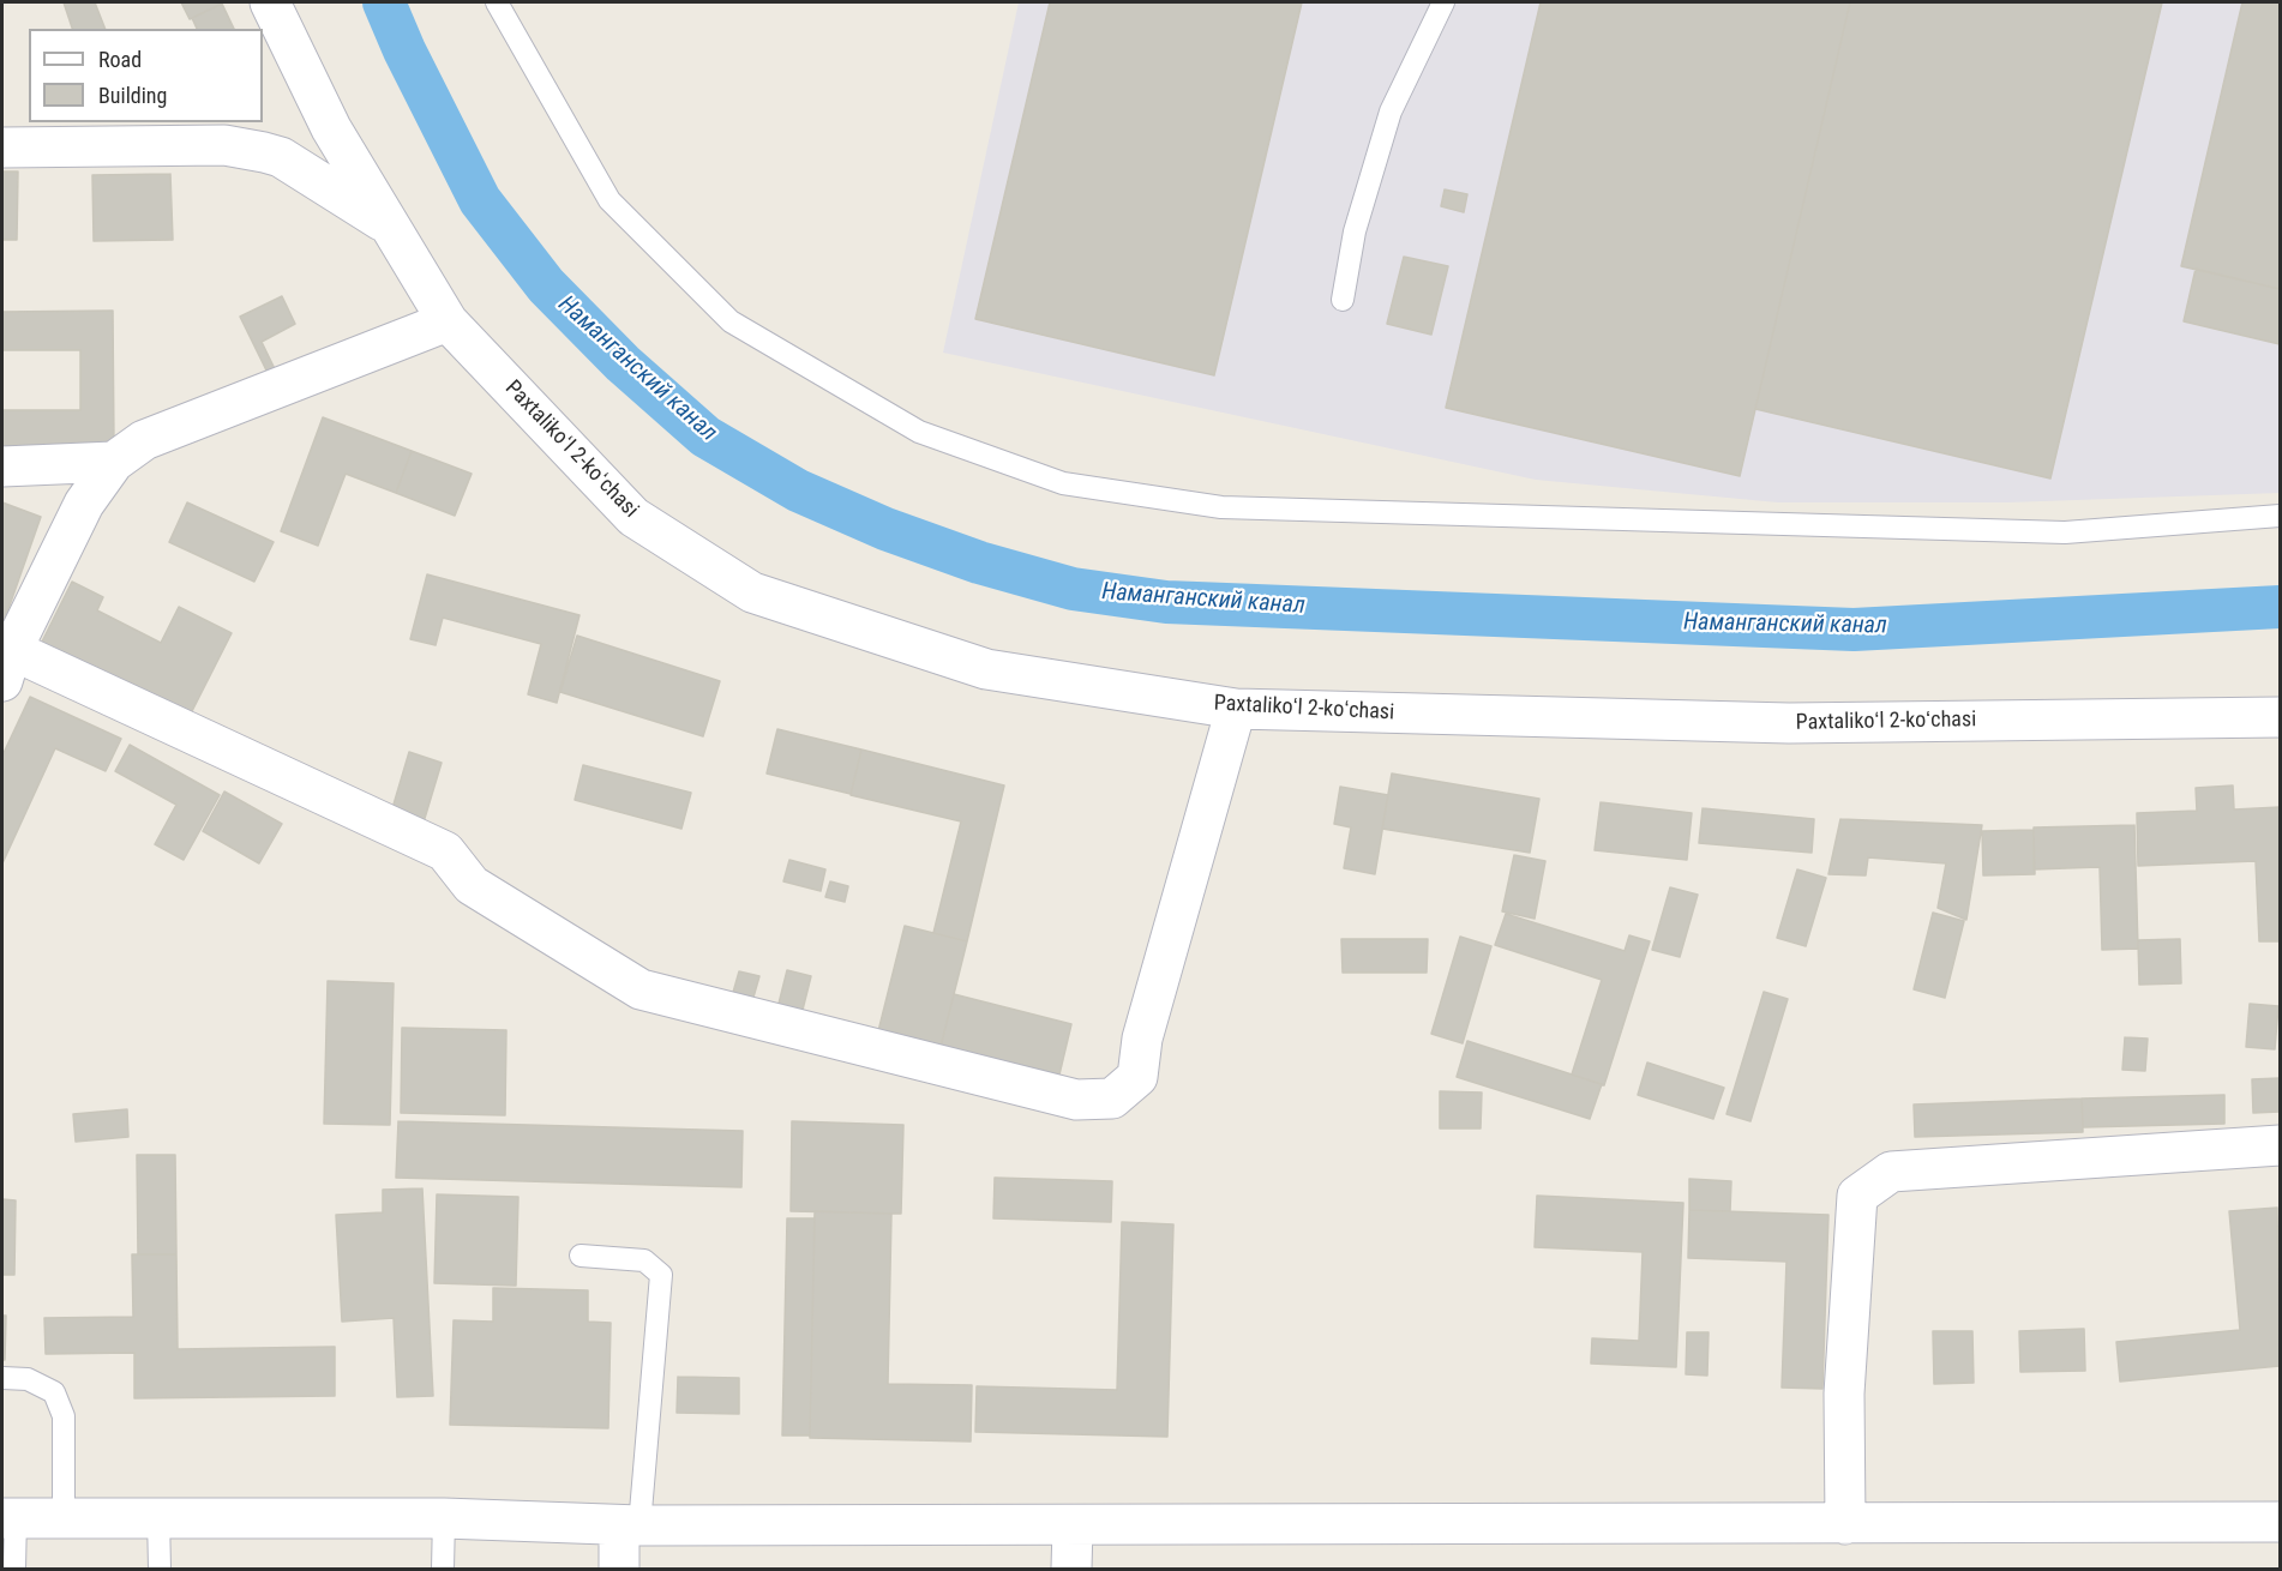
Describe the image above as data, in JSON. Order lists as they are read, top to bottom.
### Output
{
  "streets": {
    "street": ["Paxtalikoʻl 2-koʻchasi"]
  },
  "water": ["Наманганский канал"],
  "legend": ["Road", "Building"]
}
